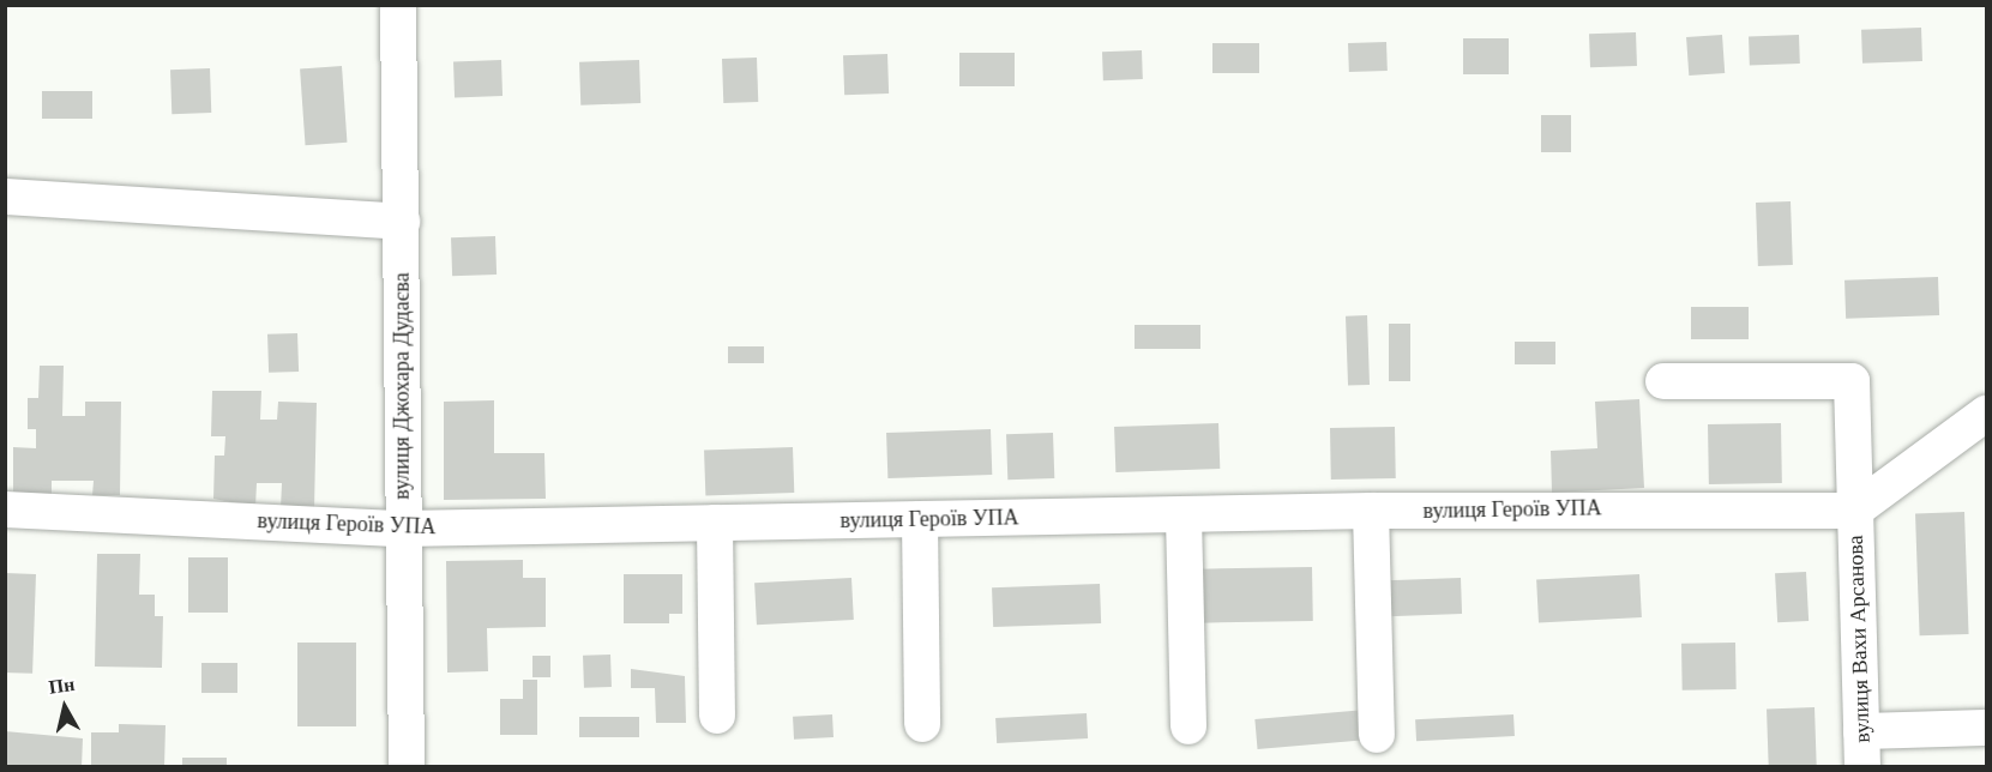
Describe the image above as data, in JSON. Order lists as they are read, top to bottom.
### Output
{
  "streets": {
    "street": ["вулиця Джохара Дудаєва", "вулиця Героїв УПА", "вулиця Вахи Арсанова"]
  },
  "crossings": [
    ["вулиця Джохара Дудаєва", "вулиця Героїв УПА"],
    ["вулиця Героїв УПА", "вулиця Вахи Арсанова"]
  ],
  "north": "top"
}
